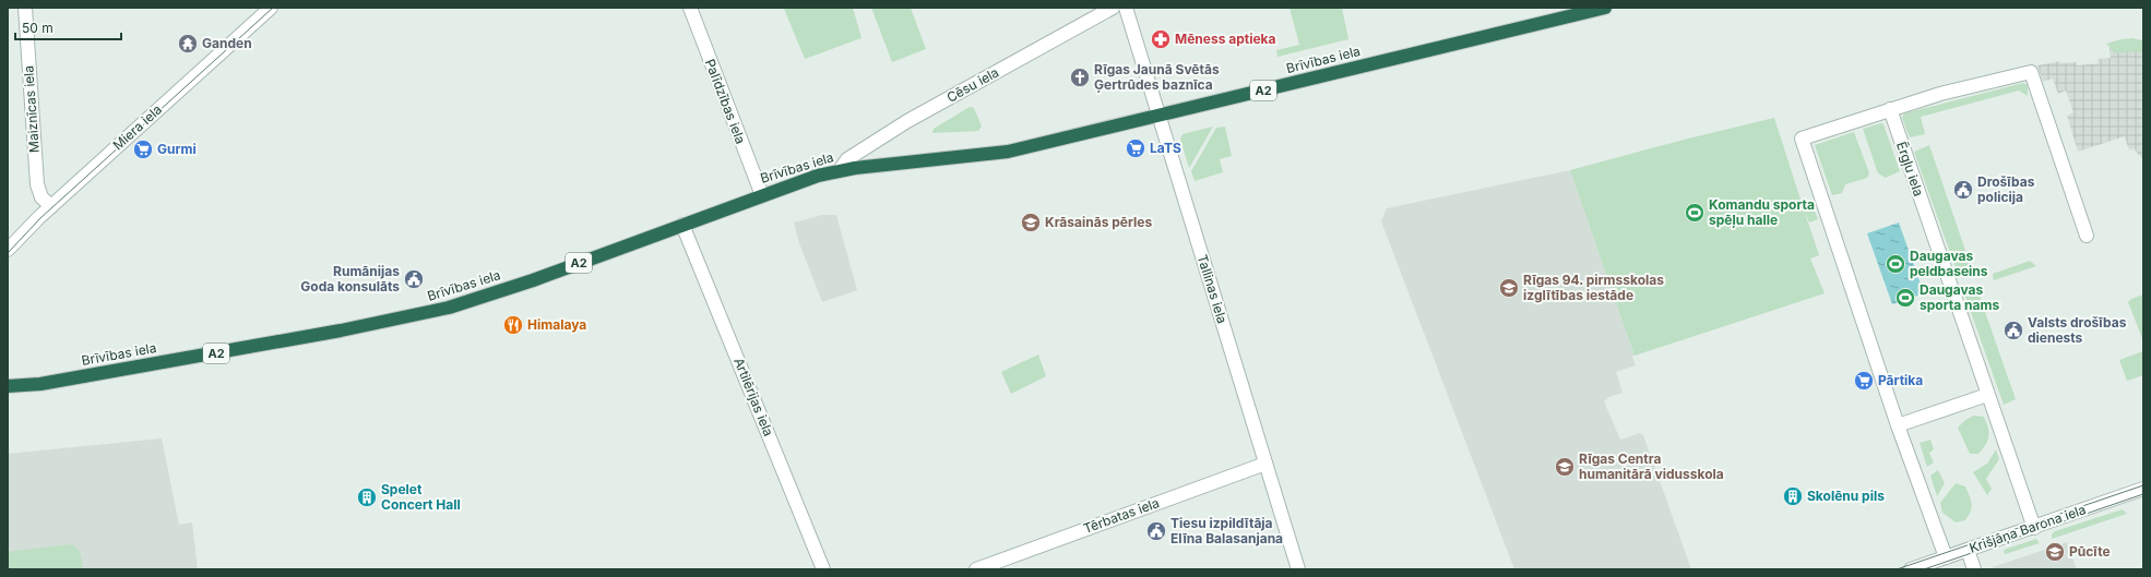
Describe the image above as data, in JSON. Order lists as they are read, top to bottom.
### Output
{
  "streets": {
    "highway": ["Brīvības iela", "A2"],
    "street": [
      "Cēsu iela",
      "Palīdzības iela",
      "Maiznīcas iela",
      "Miera iela",
      "Ērgļu iela",
      "Tallinas iela",
      "Artilērijas iela",
      "Tērbatas iela",
      "Krišjāņa Barona iela"
    ]
  },
  "crossings": [
    ["Brīvības iela", "Cēsu iela"],
    ["Brīvības iela", "Palīdzības iela"],
    ["Brīvības iela", "Tallinas iela"],
    ["Brīvības iela", "Artilērijas iela"],
    ["Maiznīcas iela", "Miera iela"],
    ["Ērgļu iela", "Krišjāņa Barona iela"],
    ["Tallinas iela", "Tērbatas iela"]
  ],
  "places": {
    "pharmacy": ["Mēness aptieka"],
    "temple": ["Ganden"],
    "church": ["Rīgas Jaunā Svētās Ģertrūdes baznīca"],
    "supermarket": ["LaTS", "Gurmi", "Pārtika"],
    "public building": [
      "Drošības policija",
      "Rumānijas Goda konsulāts",
      "Valsts drošības dienests",
      "Tiesu izpildītāja Elīna Balasanjana"
    ],
    "sports": ["Komandu sporta spēļu halle", "Daugavas peldbaseins", "Daugavas sporta nams"],
    "school or university": [
      "Krāsainās pērles",
      "Rīgas 94. pirmsskolas izglītības iestāde",
      "Rīgas Centra humanitārā vidusskola",
      "Pūcīte"
    ],
    "restaurant": ["Himalaya"],
    "building": ["Skolēnu pils", "Spelet Concert Hall"]
  },
  "scale_bar": "50 m"
}
